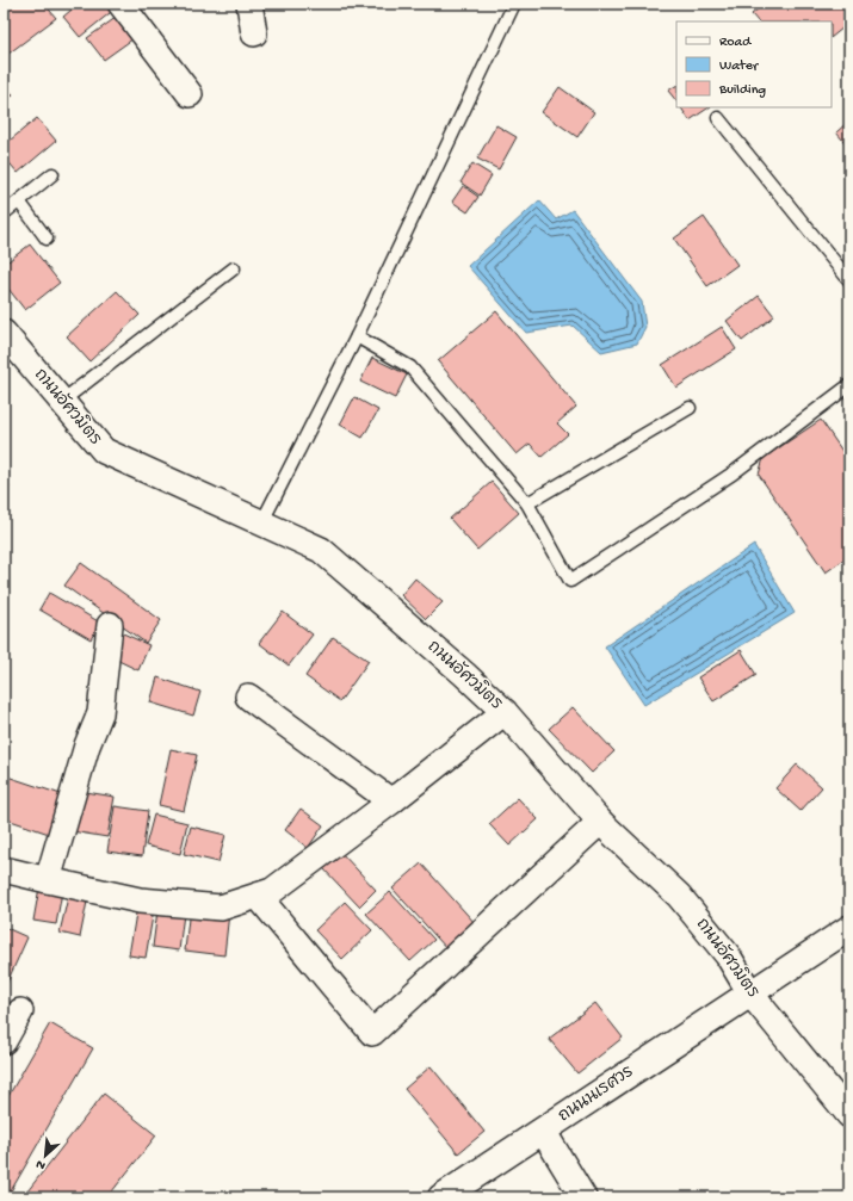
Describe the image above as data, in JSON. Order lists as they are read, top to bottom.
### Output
{
  "streets": {
    "street": ["ถนนอัศวมิตร", "ถนนนเรศวร"]
  },
  "crossings": [
    ["ถนนอัศวมิตร", "ถนนนเรศวร"]
  ],
  "legend": ["Road", "Water", "Building"],
  "north": "bottom left"
}
